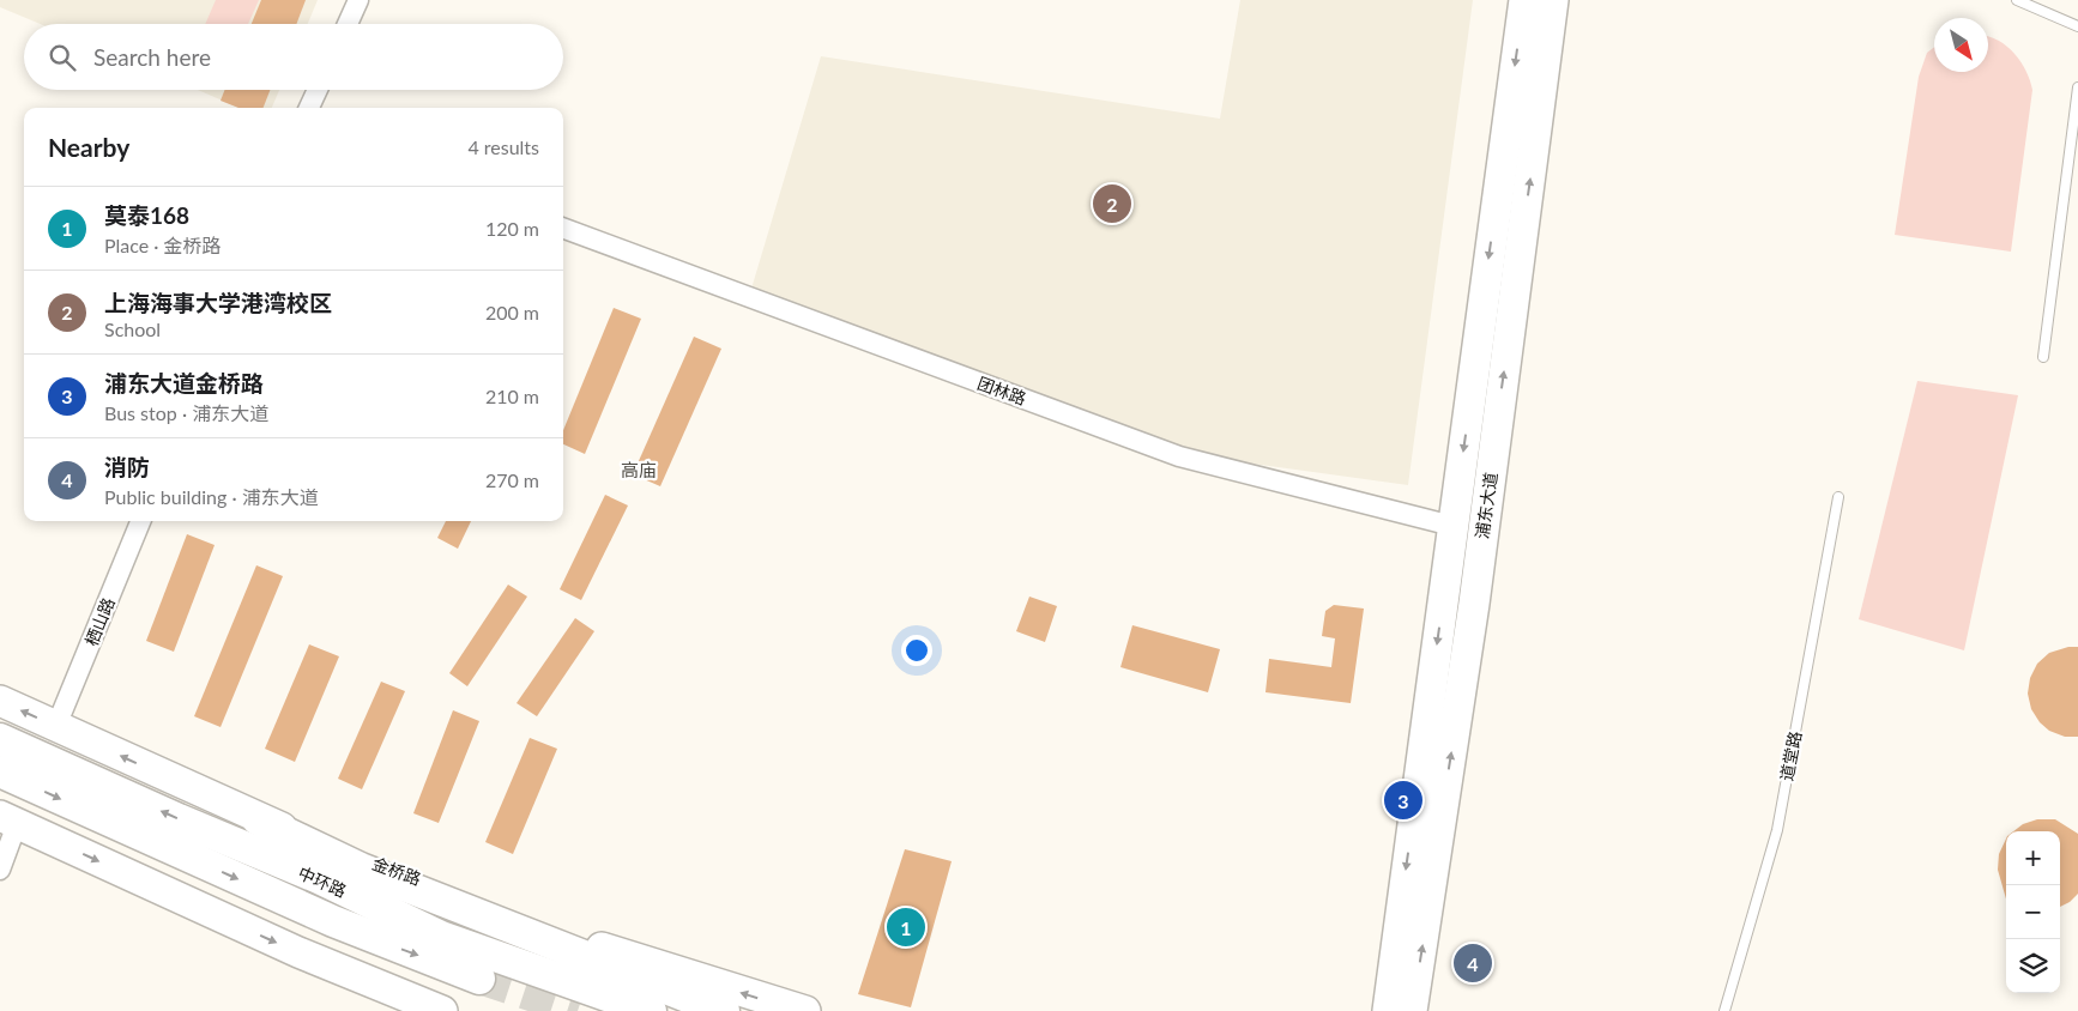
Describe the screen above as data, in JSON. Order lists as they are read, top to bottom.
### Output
{
  "streets": {
    "highway": ["中环路"],
    "main road": ["浦东大道", "金桥路"],
    "street": ["团林路", "栖山路"],
    "lane": ["道堂路"]
  },
  "crossings": [
    ["团林路", "浦东大道"],
    ["栖山路", "金桥路"]
  ],
  "districts": ["高庙"],
  "north": "bottom right",
  "page": {
    "search": "Search here",
    "heading": ["Nearby", "4 results"],
    "pins": [
      "2",
      "3",
      "1",
      "4"
    ],
    "list": [
      {
        "mark": "1",
        "name": "莫泰168",
        "note": "Place · 金桥路",
        "value": "120 m"
      },
      {
        "mark": "2",
        "name": "上海海事大学港湾校区",
        "note": "School",
        "value": "200 m"
      },
      {
        "mark": "3",
        "name": "浦东大道金桥路",
        "note": "Bus stop · 浦东大道",
        "value": "210 m"
      },
      {
        "mark": "4",
        "name": "消防",
        "note": "Public building · 浦东大道",
        "value": "270 m"
      }
    ],
    "map_buttons": ["+", "−"]
  }
}
